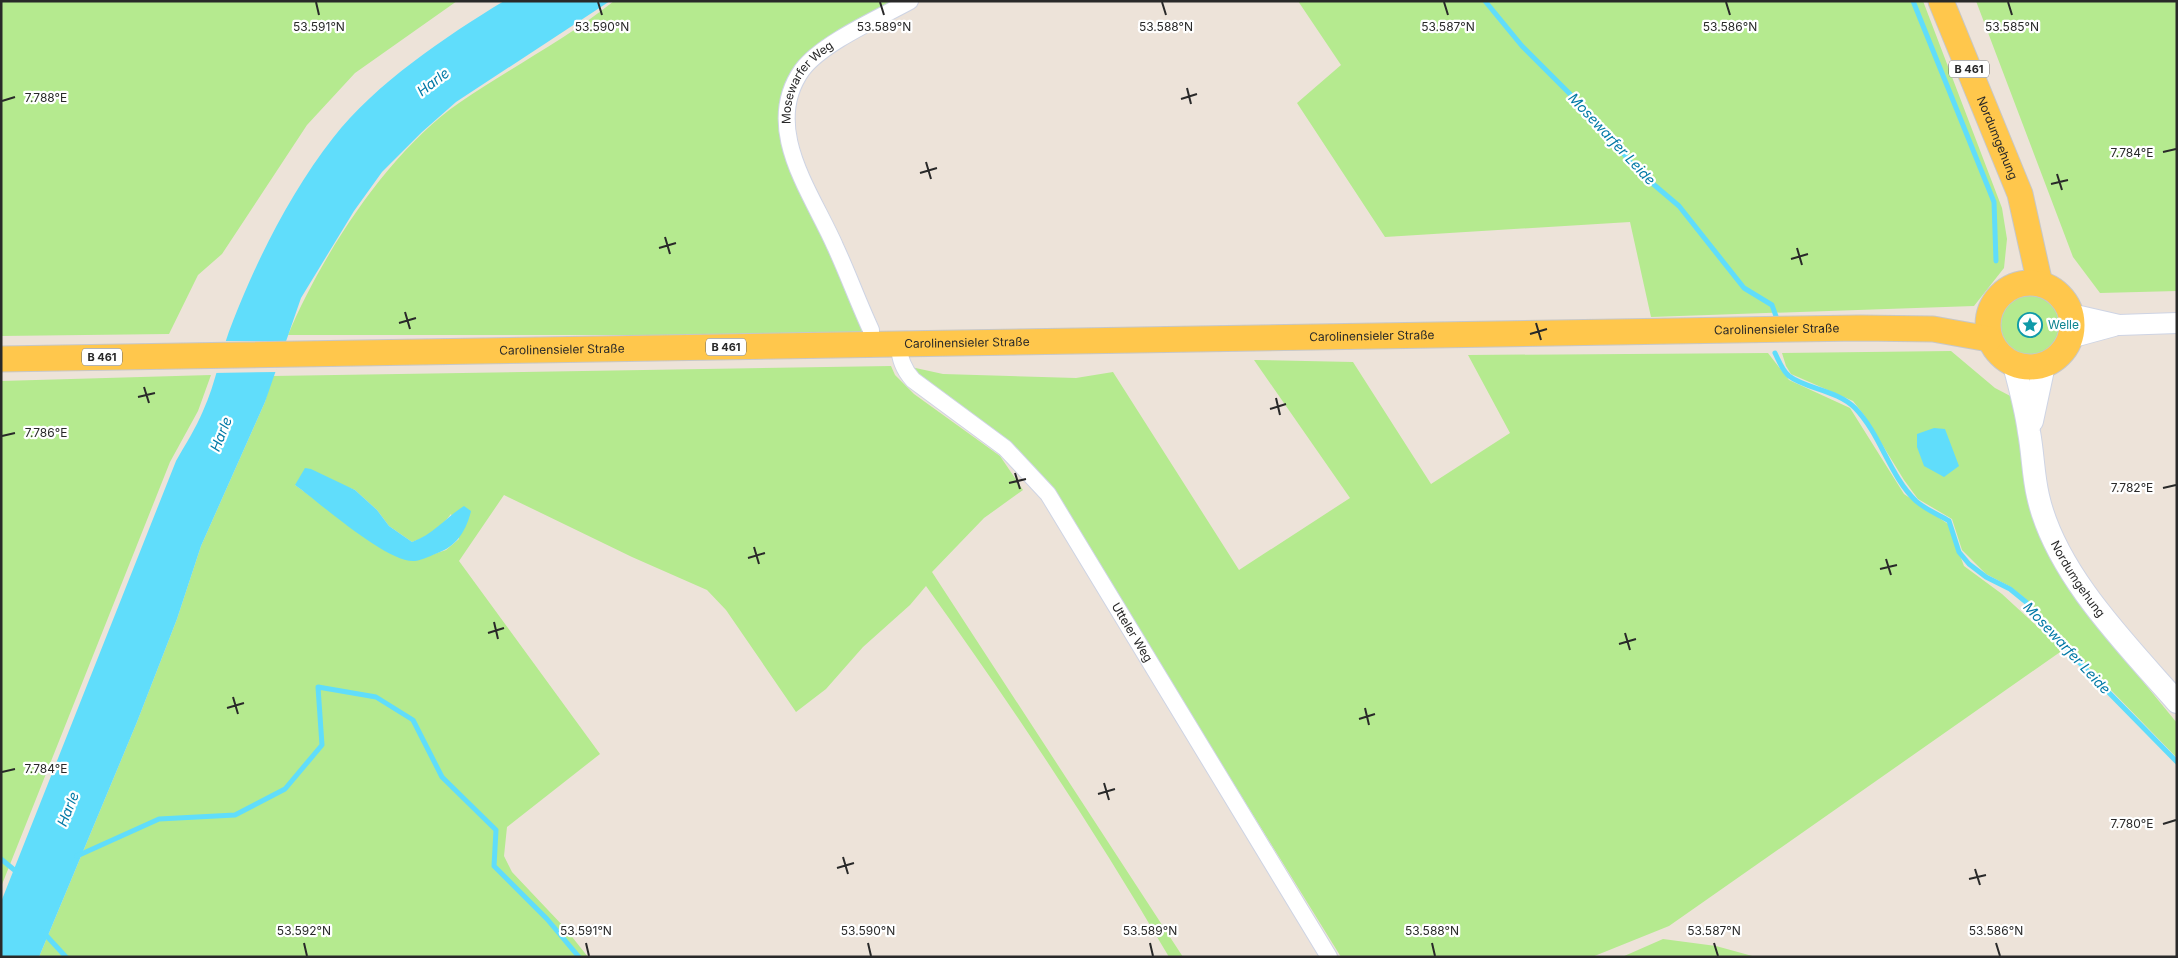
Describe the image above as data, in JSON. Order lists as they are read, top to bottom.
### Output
{
  "streets": {
    "main road": ["B 461", "Nordumgehung", "Carolinensieler Straße"],
    "street": ["Mosewarfer Weg", "Utteler Weg"]
  },
  "crossings": [
    ["Mosewarfer Weg", "Carolinensieler Straße"],
    ["Nordumgehung", "Carolinensieler Straße"],
    ["Carolinensieler Straße", "Utteler Weg"]
  ],
  "water": ["Harle", "Mosewarfer Leide"],
  "places": {
    "place": ["Welle"]
  },
  "coordinates": [
    "53.591°N",
    "53.590°N",
    "53.589°N",
    "53.588°N",
    "53.587°N",
    "53.586°N",
    "53.585°N",
    "7.788°E",
    "7.784°E",
    "7.786°E",
    "7.782°E",
    "7.780°E",
    "53.592°N"
  ]
}
